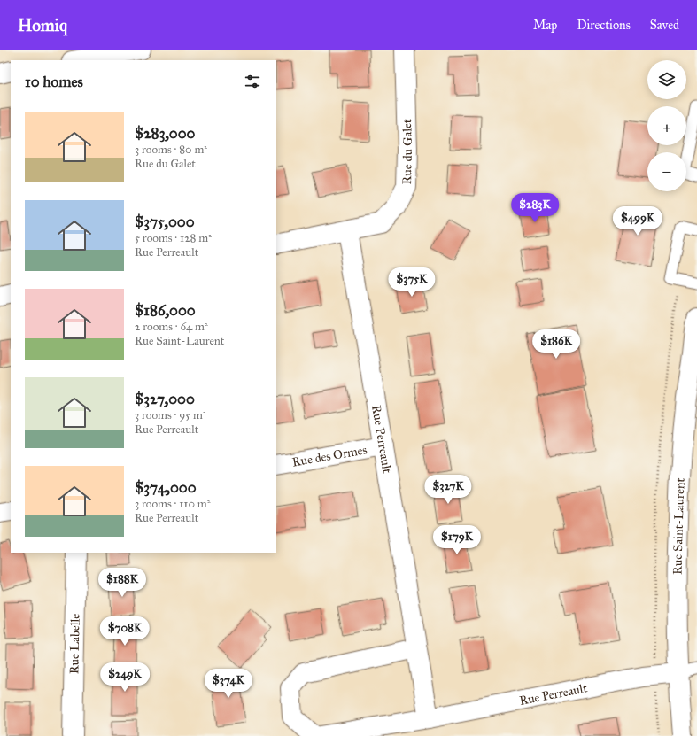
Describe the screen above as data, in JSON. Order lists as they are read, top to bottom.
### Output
{
  "streets": {
    "street": [
      "Rue du Galet",
      "Rue Perreault",
      "Rue des Ormes",
      "Rue Saint-Laurent",
      "Rue Labelle"
    ]
  },
  "crossings": [
    ["Rue du Galet", "Rue Perreault"],
    ["Rue Perreault", "Rue des Ormes"],
    ["Rue Perreault", "Rue Saint-Laurent"]
  ],
  "page": {
    "header": "Homiq",
    "nav": ["Map", "Directions", "Saved"],
    "map_buttons": ["+", "−"],
    "heading": "10 homes",
    "list": [
      {
        "name": "$283,000",
        "note": "3 rooms · 80 m² · Rue du Galet"
      },
      {
        "name": "$375,000",
        "note": "5 rooms · 128 m² · Rue Perreault"
      },
      {
        "name": "$186,000",
        "note": "2 rooms · 64 m² · Rue Saint-Laurent"
      },
      {
        "name": "$327,000",
        "note": "3 rooms · 95 m² · Rue Perreault"
      },
      {
        "name": "$374,000",
        "note": "3 rooms · 110 m² · Rue Perreault"
      }
    ],
    "price": [
      "$283K",
      "$499K",
      "$375K",
      "$186K",
      "$327K",
      "$179K",
      "$188K",
      "$708K",
      "$249K",
      "$374K"
    ]
  }
}
